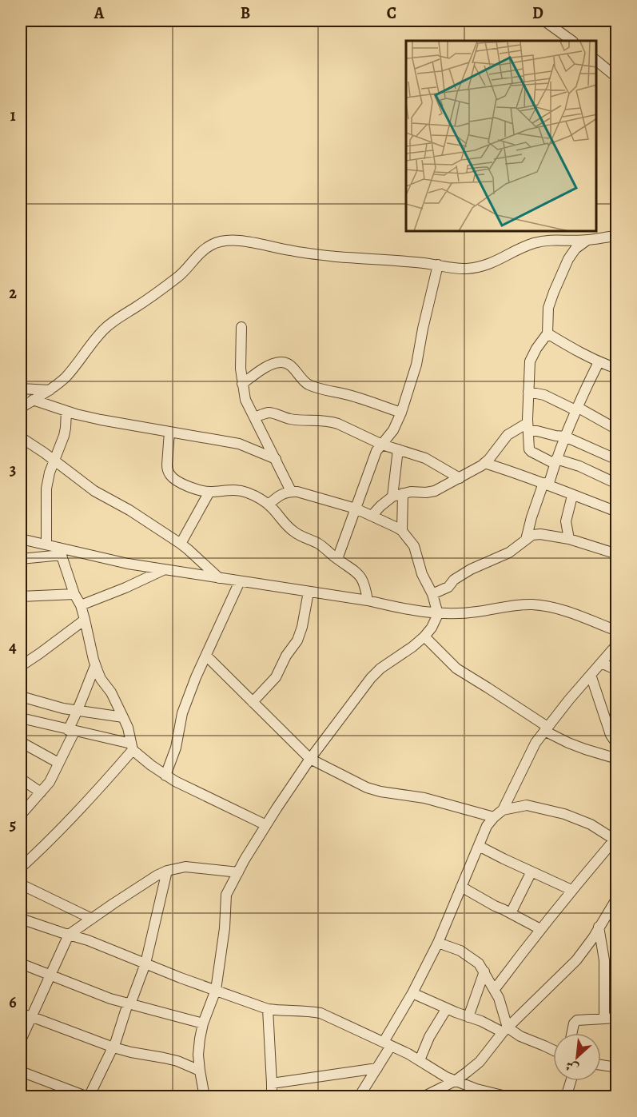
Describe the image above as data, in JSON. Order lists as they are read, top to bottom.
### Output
{
  "north": "bottom left",
  "grid": {
    "columns": [
      "A",
      "B",
      "C",
      "D"
    ],
    "rows": [
      "1",
      "2",
      "3",
      "4",
      "5",
      "6"
    ]
  }
}
